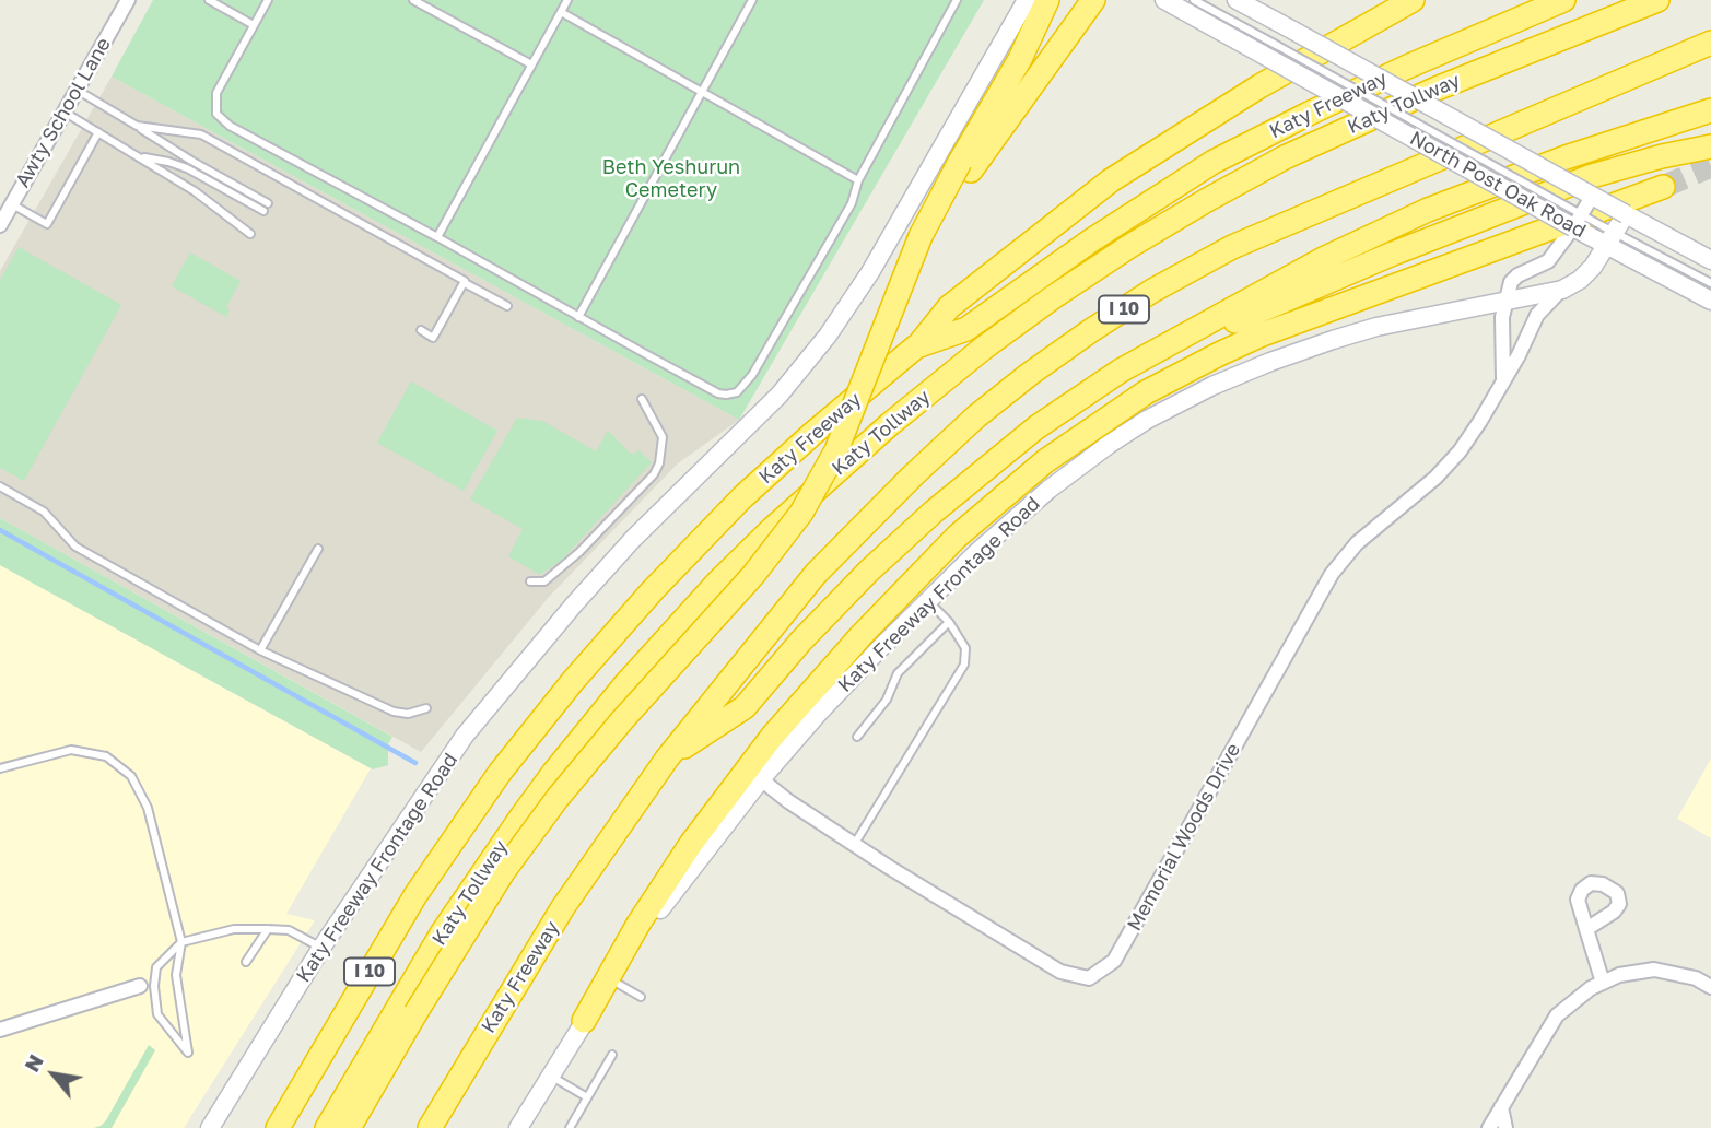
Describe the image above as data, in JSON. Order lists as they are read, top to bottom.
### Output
{
  "streets": {
    "highway": ["Katy Tollway", "Katy Freeway", "I 10"],
    "main road": ["North Post Oak Road", "Katy Freeway Frontage Road"],
    "street": ["Awty School Lane", "Memorial Woods Drive"]
  },
  "crossings": [
    ["North Post Oak Road", "Katy Freeway Frontage Road"],
    ["Katy Freeway Frontage Road", "Memorial Woods Drive"]
  ],
  "parks": ["Beth Yeshurun Cemetery"],
  "north": "top left"
}
